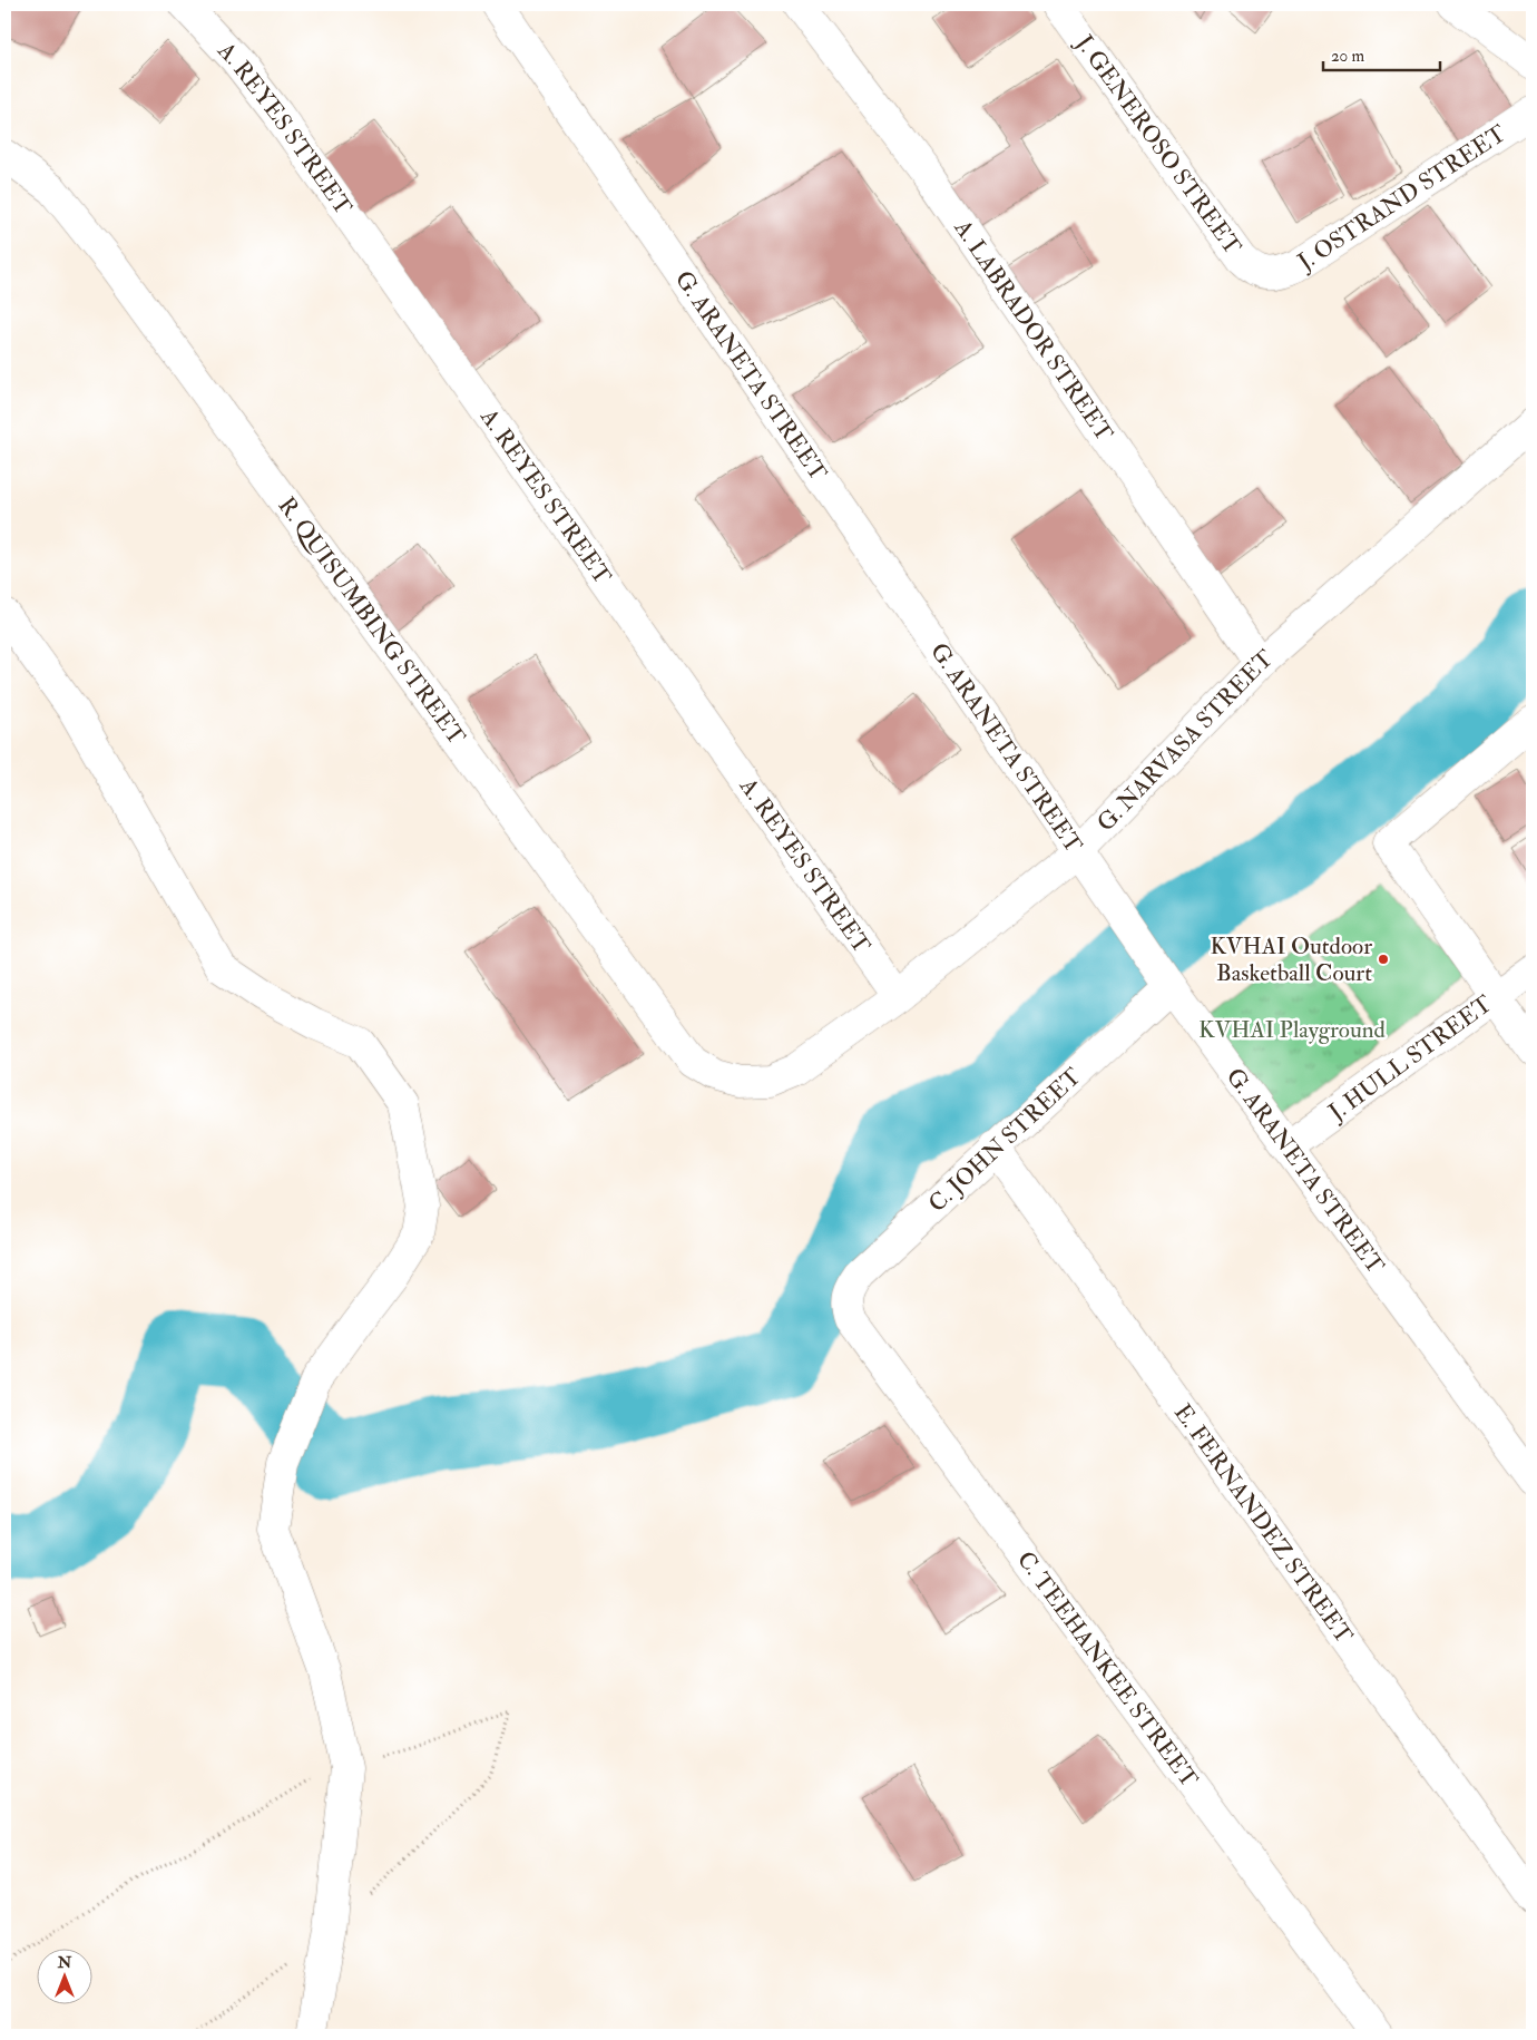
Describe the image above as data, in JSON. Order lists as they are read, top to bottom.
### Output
{
  "streets": {
    "street": [
      "A. REYES STREET",
      "J. GENEROSO STREET",
      "J. OSTRAND STREET",
      "A. LABRADOR STREET",
      "G. ARANETA STREET",
      "R. QUISUMBING STREET",
      "G. NARVASA STREET",
      "J. HULL STREET",
      "C. JOHN STREET",
      "E. FERNANDEZ STREET",
      "C. TEEHANKEE STREET"
    ]
  },
  "crossings": [
    ["A. REYES STREET", "G. NARVASA STREET"],
    ["J. GENEROSO STREET", "J. OSTRAND STREET"],
    ["A. LABRADOR STREET", "G. NARVASA STREET"],
    ["G. ARANETA STREET", "G. NARVASA STREET"],
    ["G. ARANETA STREET", "J. HULL STREET"],
    ["G. ARANETA STREET", "C. JOHN STREET"],
    ["R. QUISUMBING STREET", "G. NARVASA STREET"],
    ["C. JOHN STREET", "E. FERNANDEZ STREET"],
    ["C. JOHN STREET", "C. TEEHANKEE STREET"]
  ],
  "parks": ["KVHAI Playground"],
  "places": ["KVHAI Outdoor Basketball Court"],
  "scale_bar": "20 m",
  "north": "top"
}
